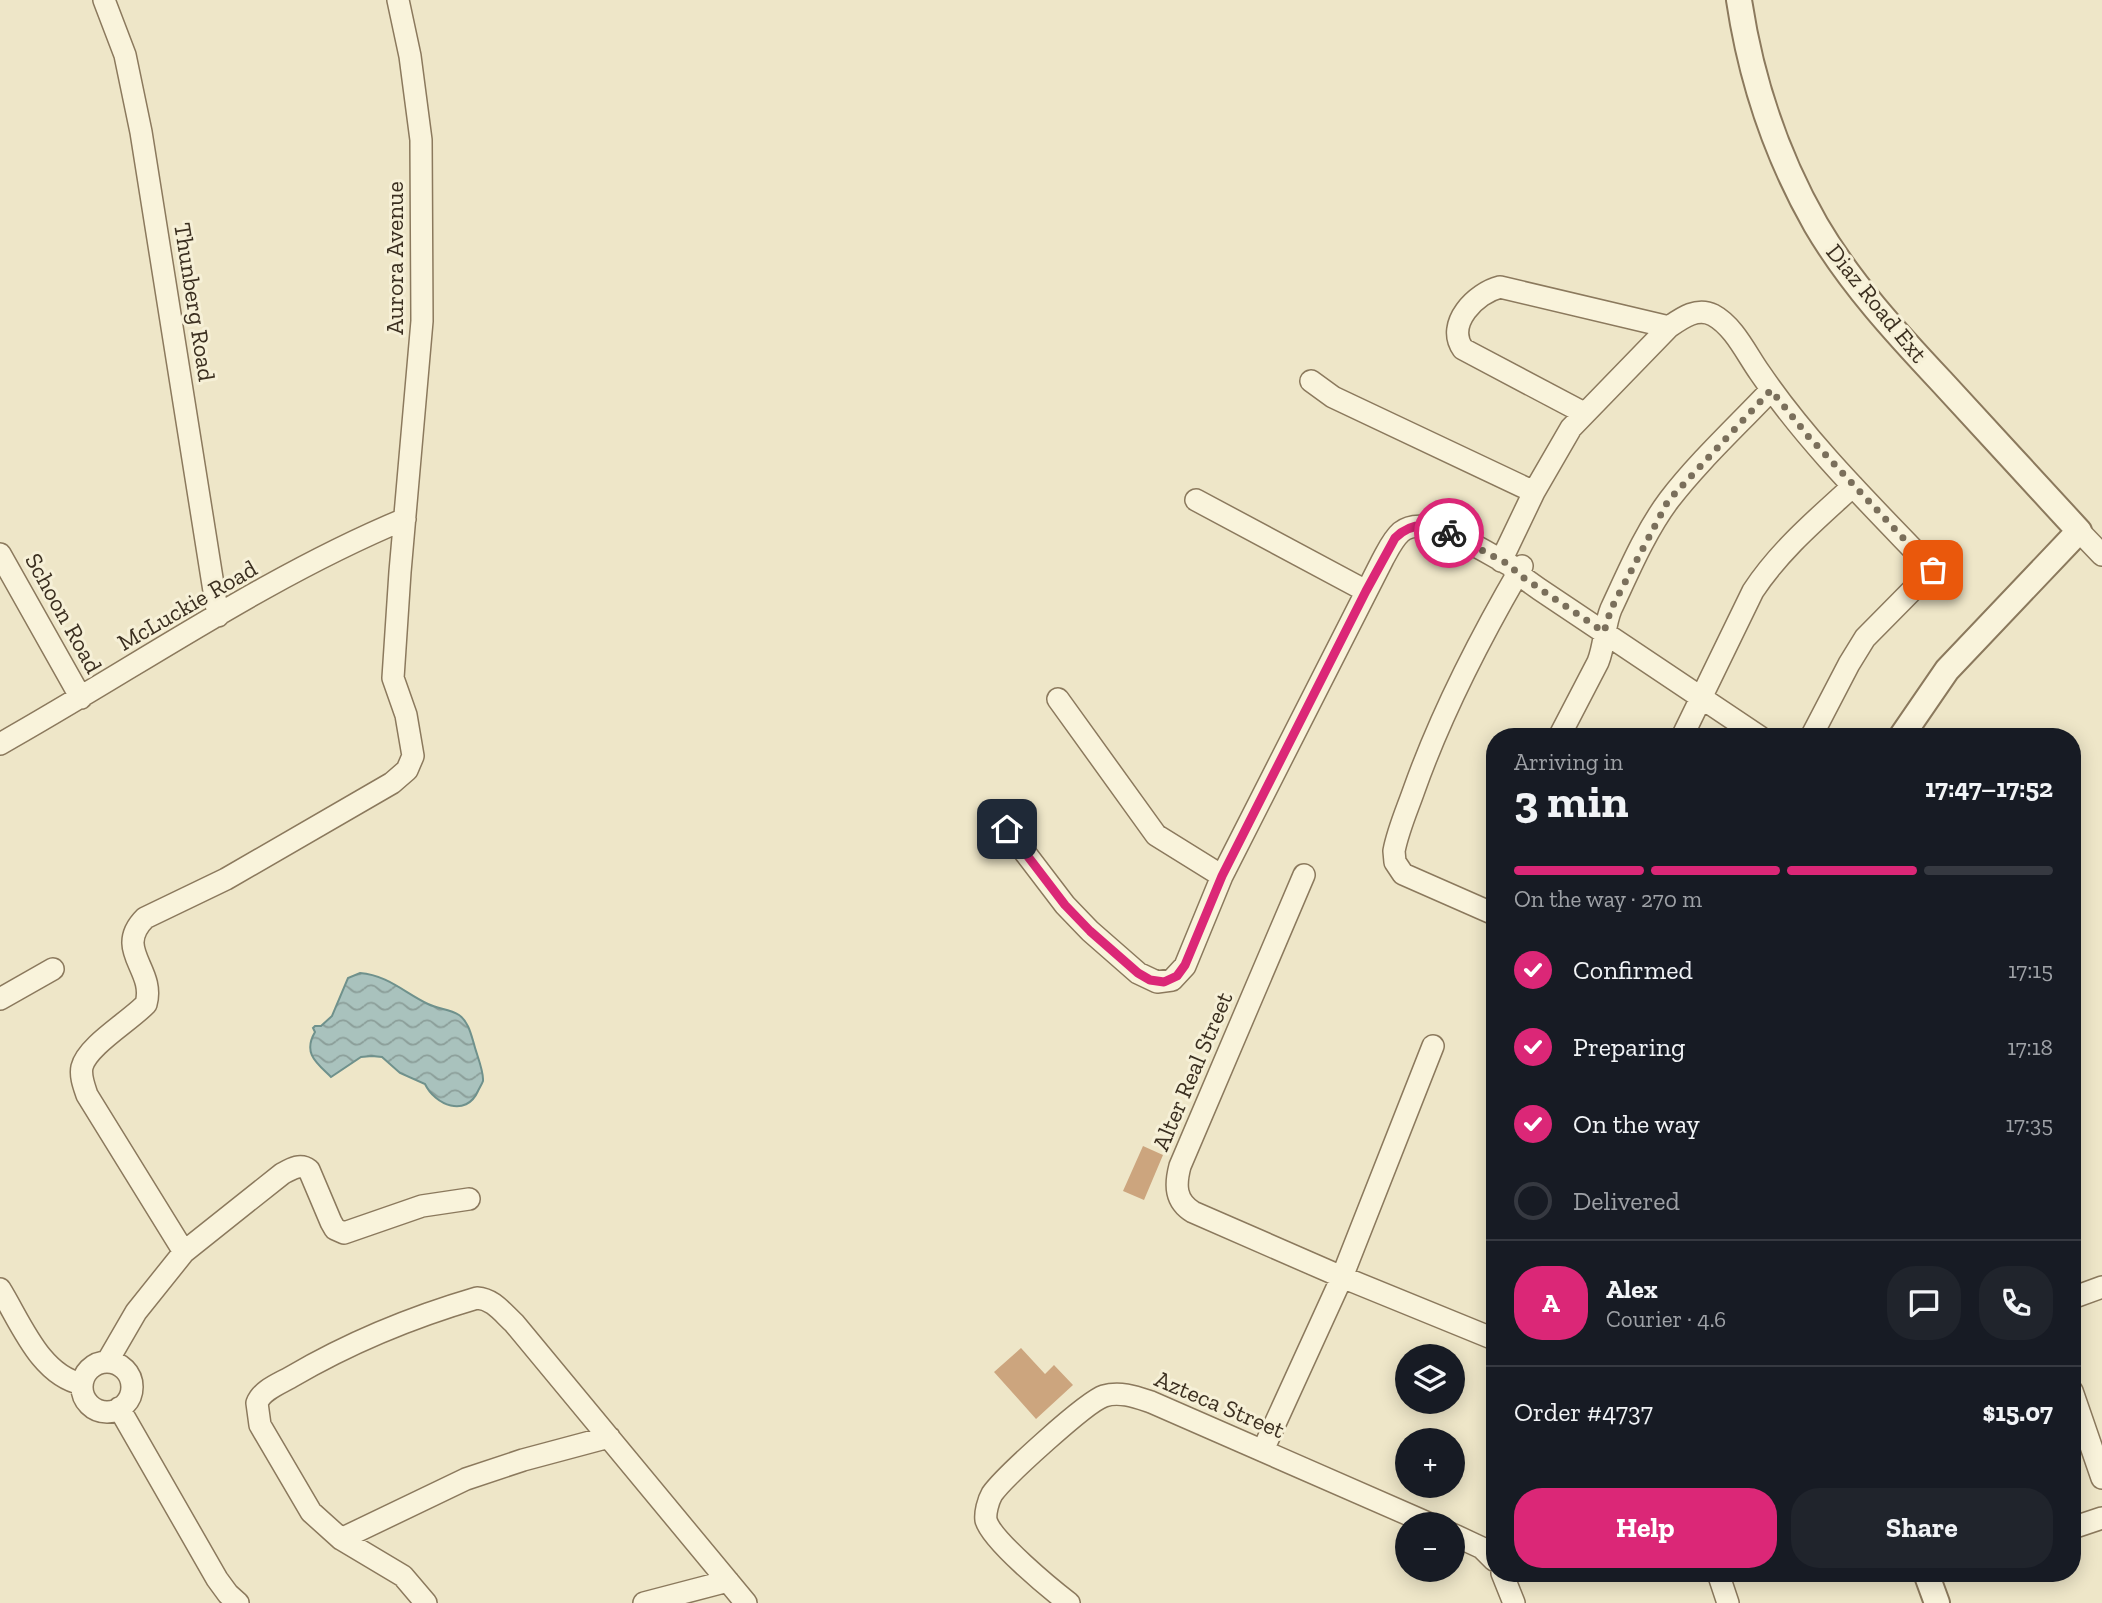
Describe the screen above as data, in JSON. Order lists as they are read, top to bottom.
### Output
{
  "streets": {
    "street": [
      "Aurora Avenue",
      "Thunberg Road",
      "Diaz Road Ext",
      "McLuckie Road",
      "Schoon Road",
      "Alter Real Street",
      "Azteca Street"
    ]
  },
  "crossings": [
    ["Aurora Avenue", "McLuckie Road"],
    ["Thunberg Road", "McLuckie Road"],
    ["McLuckie Road", "Schoon Road"]
  ],
  "page": {
    "heading": ["3 min", "Arriving in", "17:47–17:52"],
    "panel": [
      "Alex",
      "Courier · 4.6",
      "Order #4737",
      "$15.07"
    ],
    "bar": "On the way · 270 m",
    "list": [
      ["Confirmed", "17:15"],
      ["Preparing", "17:18"],
      ["On the way", "17:35"],
      "Delivered"
    ],
    "round": "A",
    "map_buttons": ["+", "−"],
    "buttons": ["Help", "Share"]
  }
}
